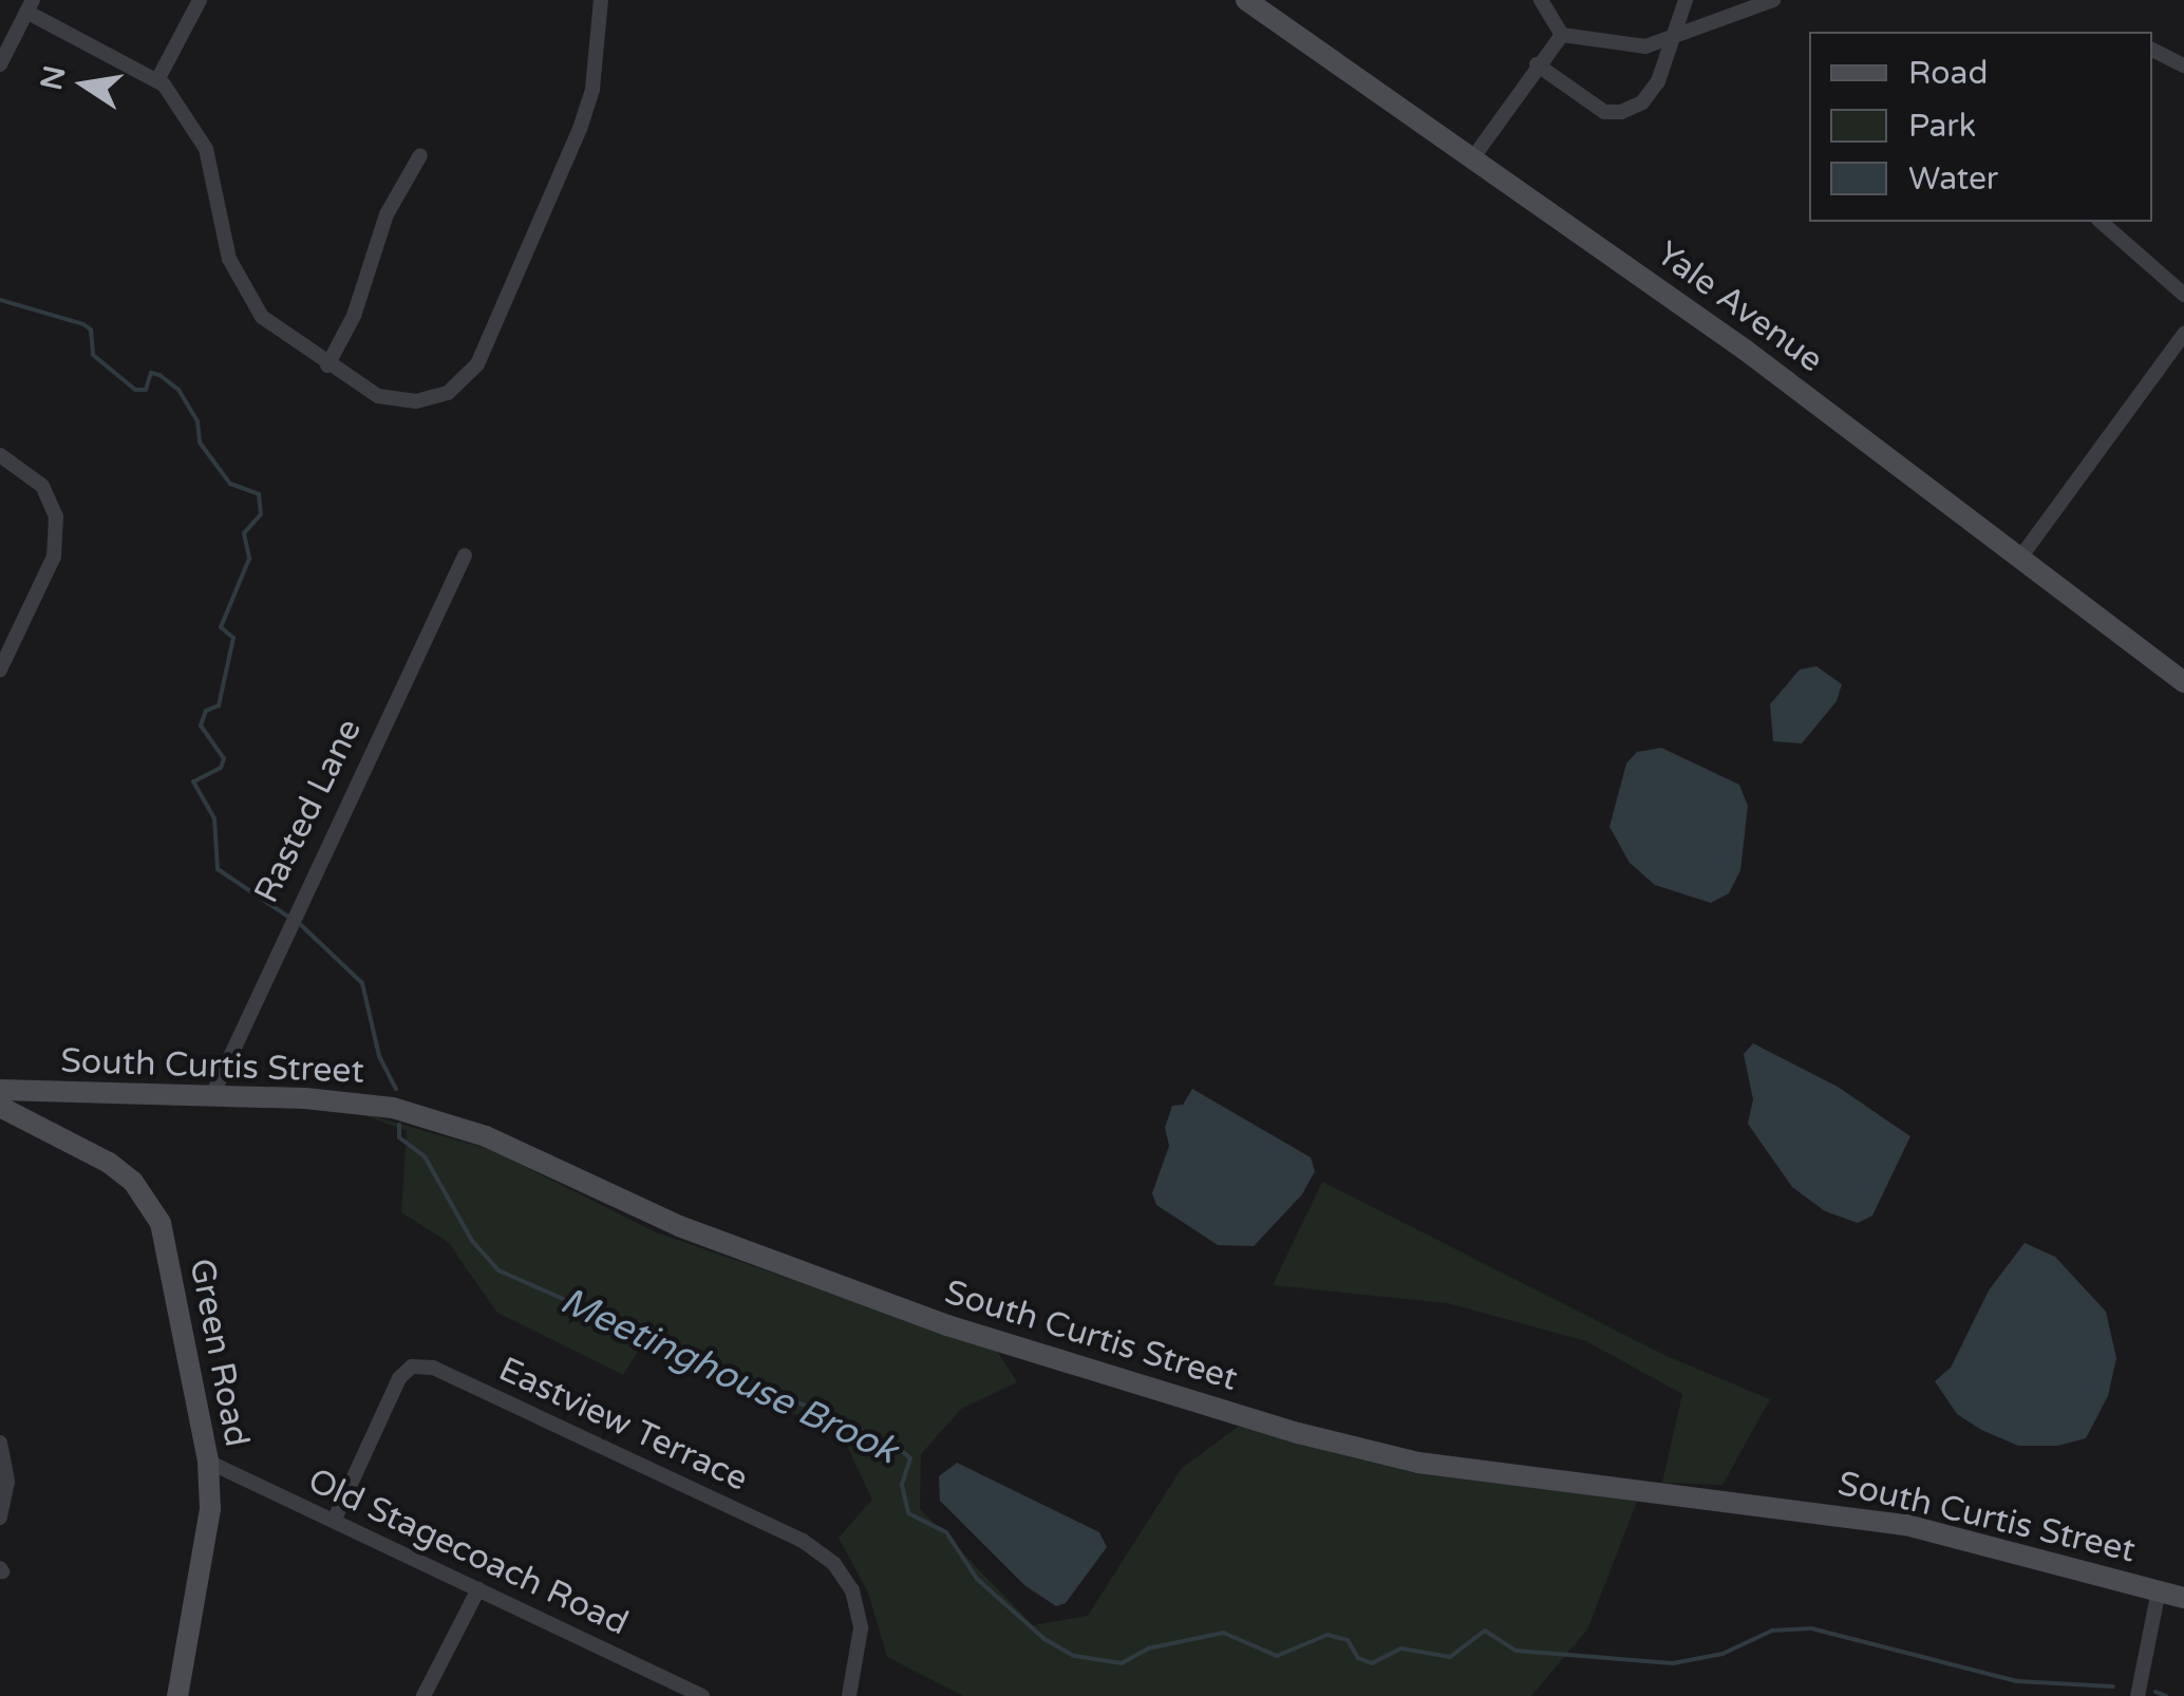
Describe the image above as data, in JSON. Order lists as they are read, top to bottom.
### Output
{
  "streets": {
    "street": [
      "Yale Avenue",
      "Rasted Lane",
      "South Curtis Street",
      "Green Road",
      "Eastview Terrace",
      "Old Stagecoach Road"
    ]
  },
  "crossings": [
    ["Rasted Lane", "South Curtis Street"],
    ["Green Road", "Old Stagecoach Road"],
    ["Eastview Terrace", "Old Stagecoach Road"]
  ],
  "water": ["Meetinghouse Brook"],
  "legend": ["Road", "Park", "Water"],
  "north": "left"
}
